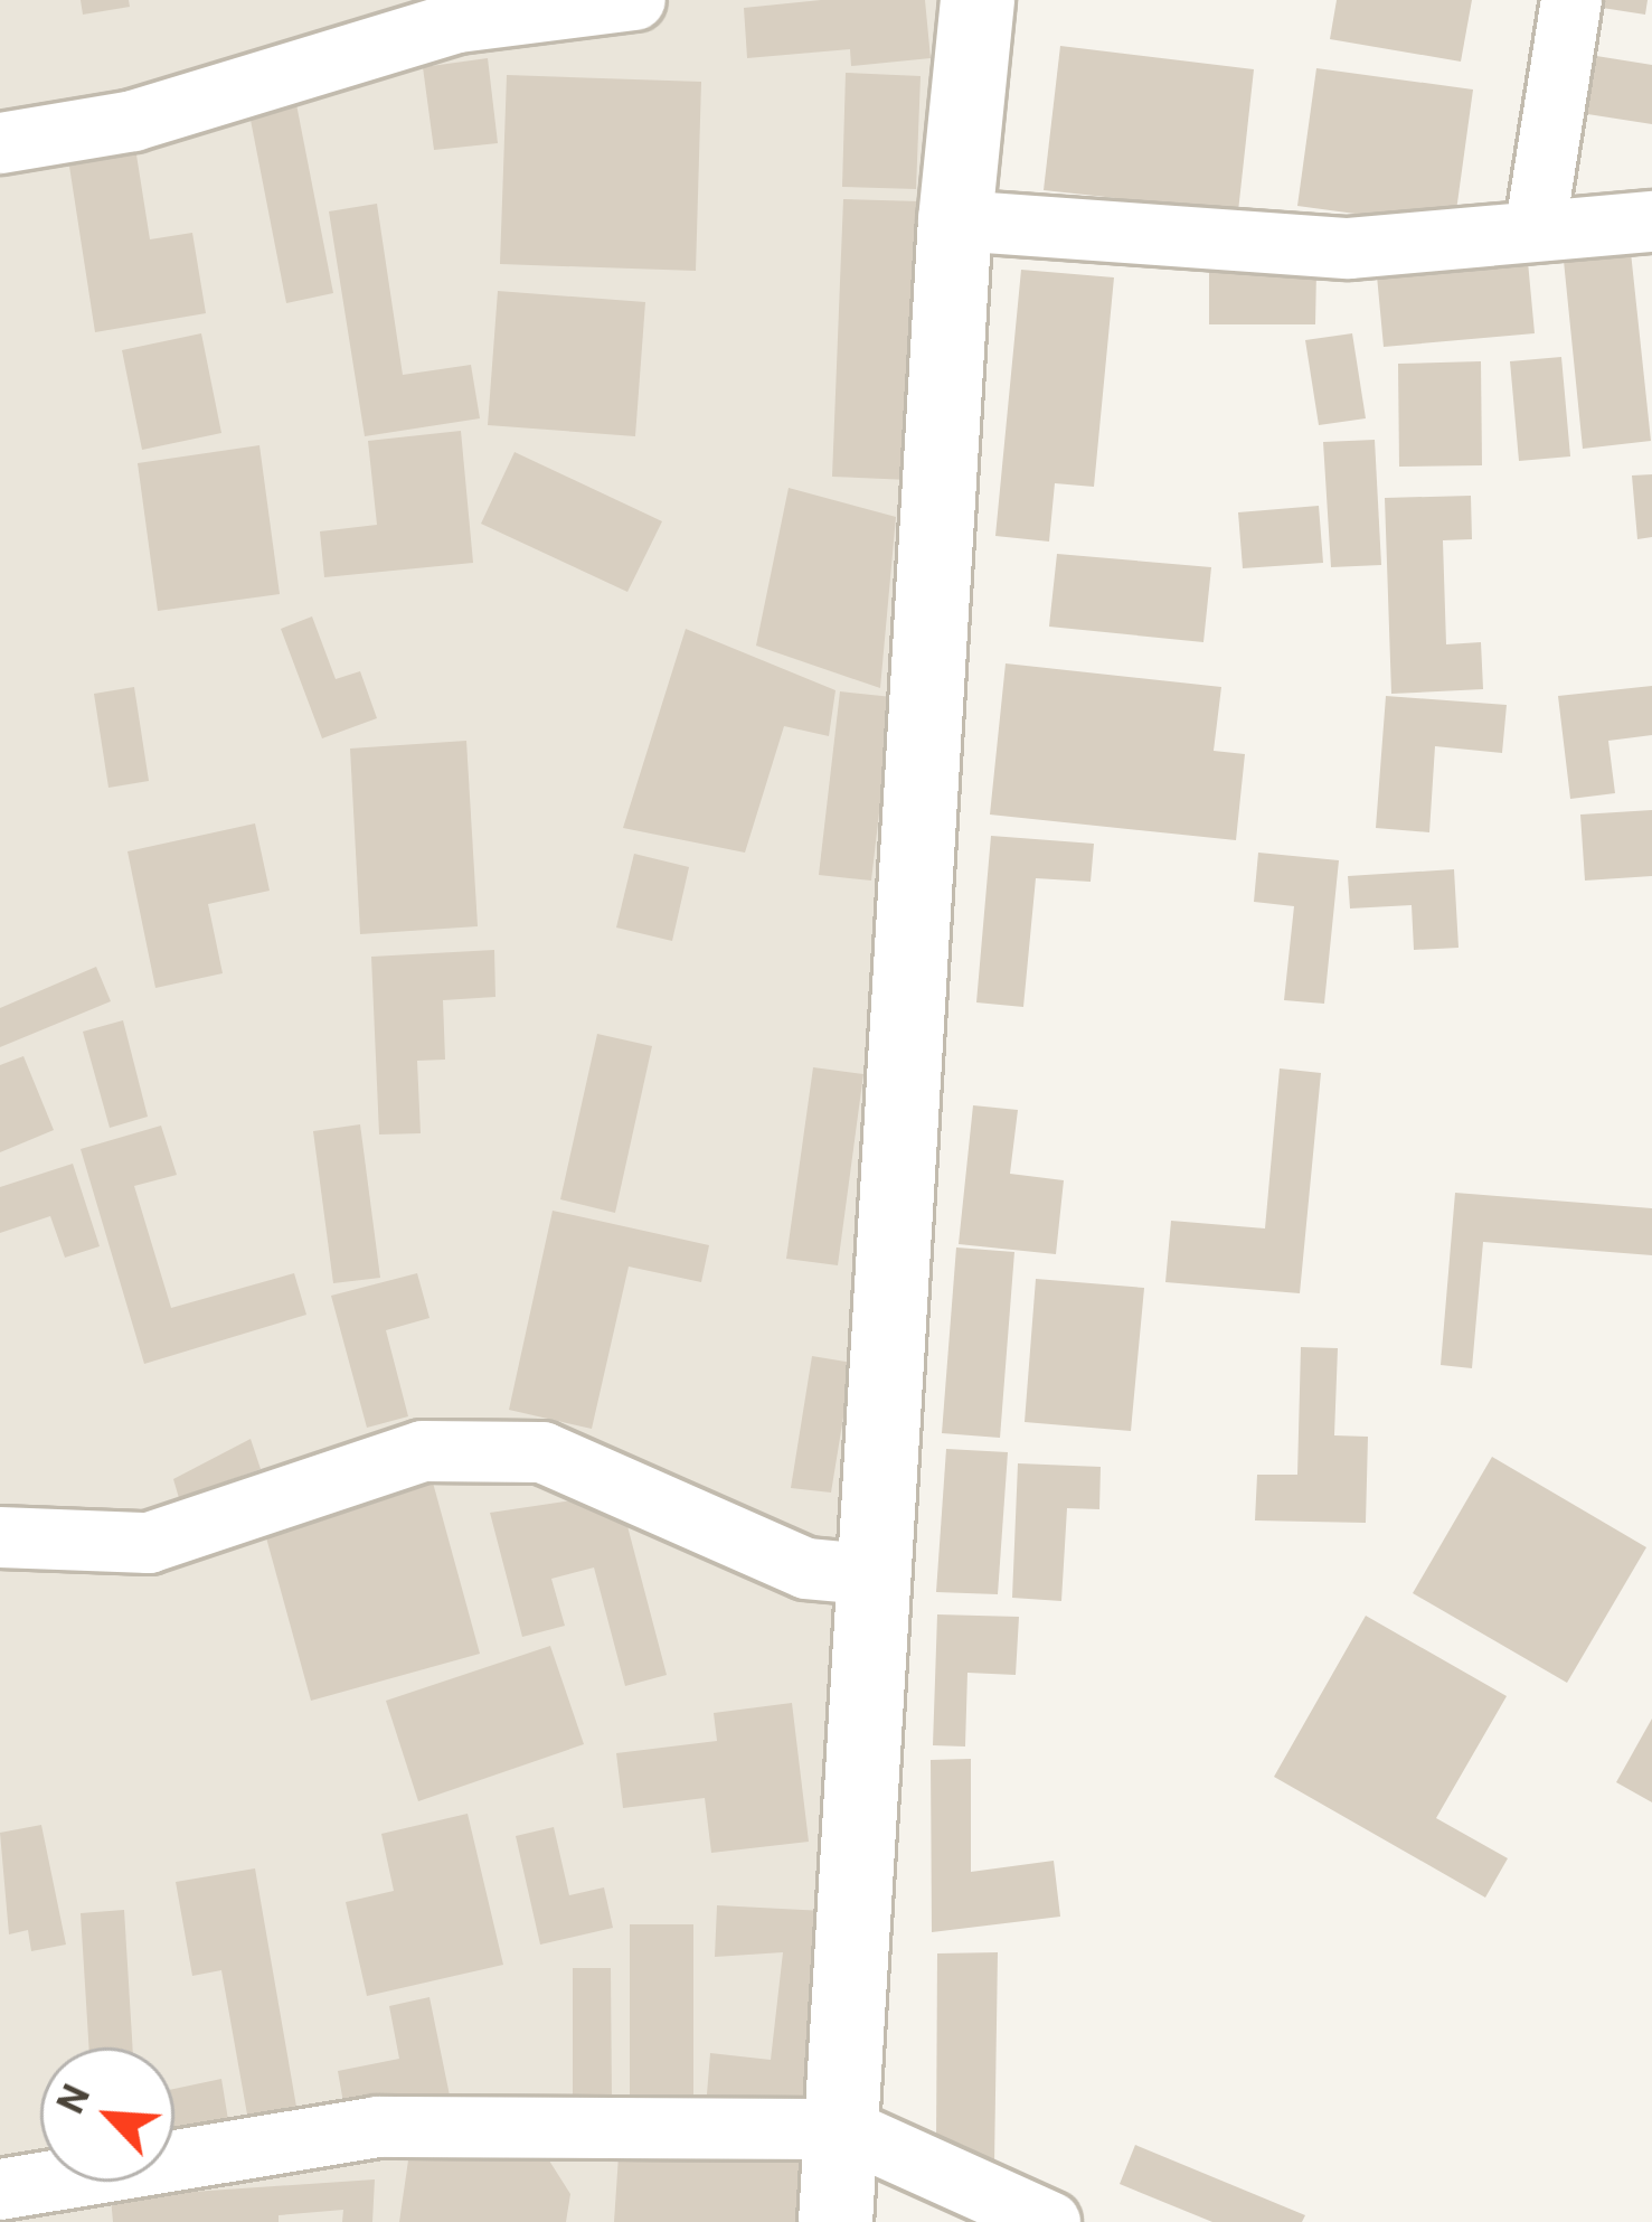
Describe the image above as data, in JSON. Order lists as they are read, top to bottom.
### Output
{
  "north": "top left"
}
